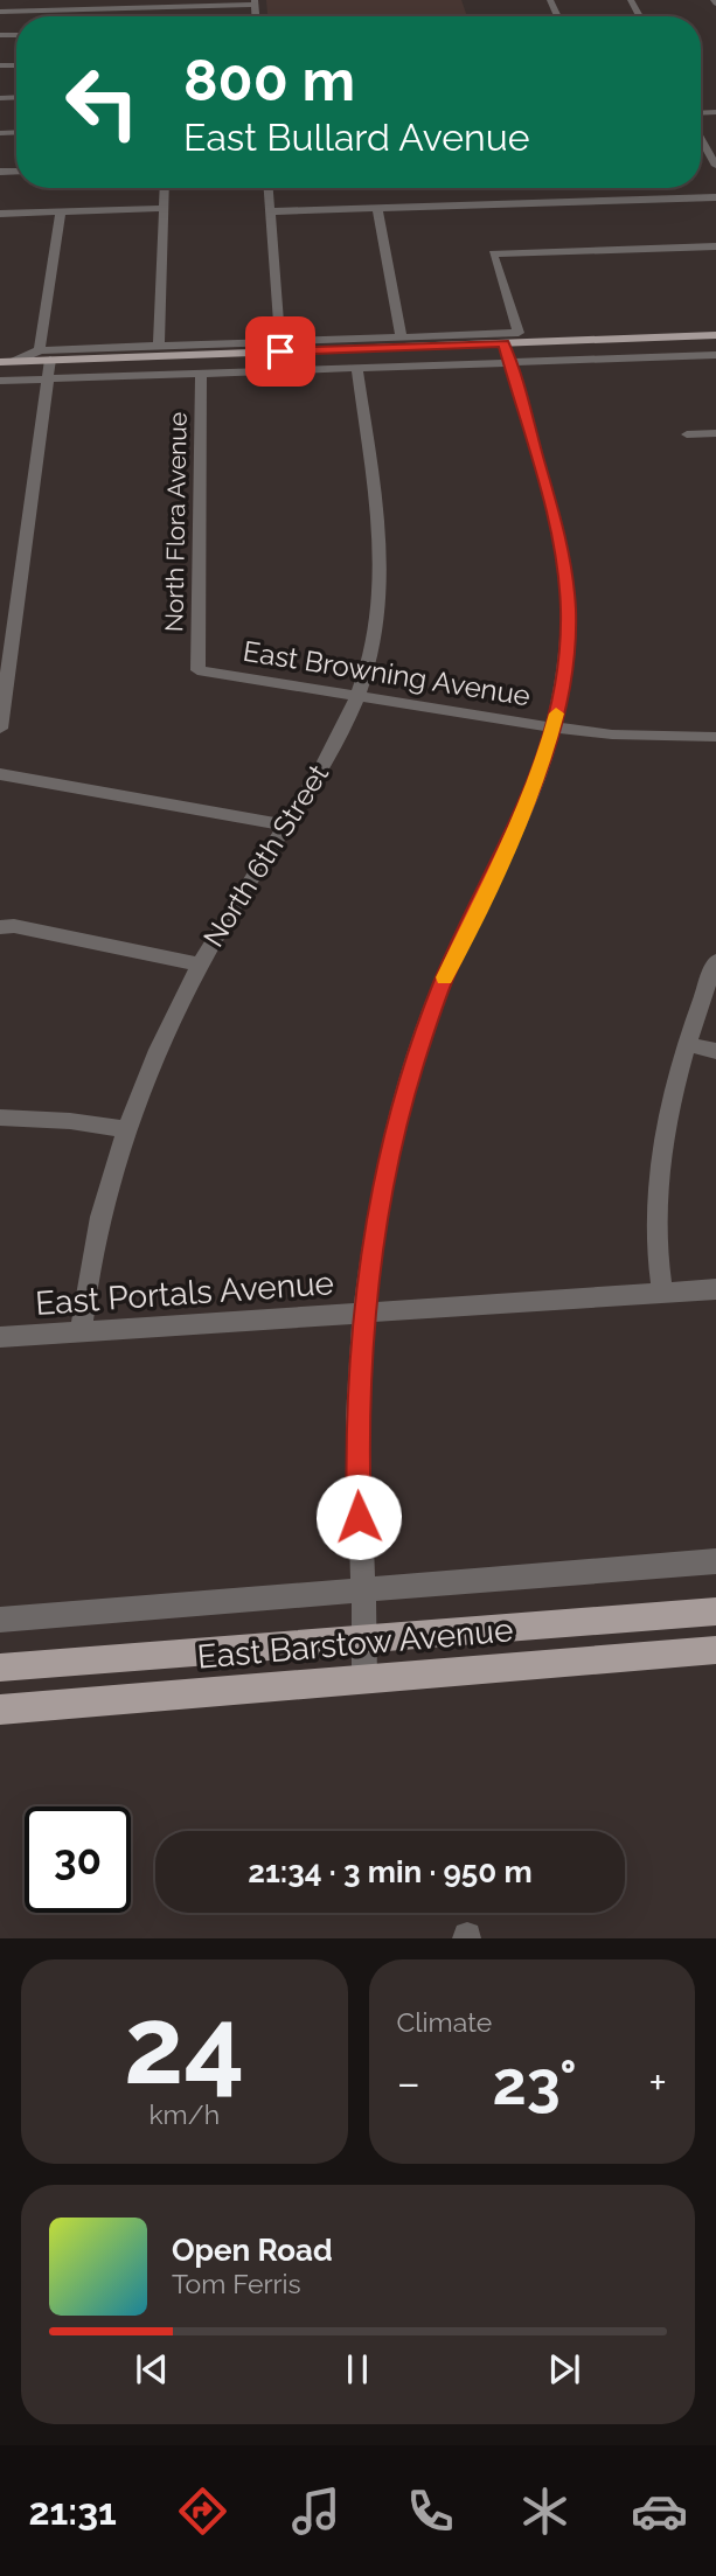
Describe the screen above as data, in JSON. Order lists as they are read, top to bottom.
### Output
{
  "streets": {
    "main road": ["East Barstow Avenue"],
    "street": [
      "North Flora Avenue",
      "East Browning Avenue",
      "North 6th Street",
      "East Portals Avenue"
    ]
  },
  "crossings": [
    ["North Flora Avenue", "East Browning Avenue"],
    ["East Browning Avenue", "North 6th Street"],
    ["North 6th Street", "East Portals Avenue"]
  ],
  "page": {
    "turn": ["800 m", "East Bullard Avenue"],
    "limit": "30",
    "trip": "21:34 · 3 min · 950 m",
    "tile": [
      ["24", "km/h"],
      "Climate"
    ],
    "heat": ["−", "23°", "+"],
    "song": ["Open Road", "Tom Ferris"],
    "tabs": "21:31"
  }
}
